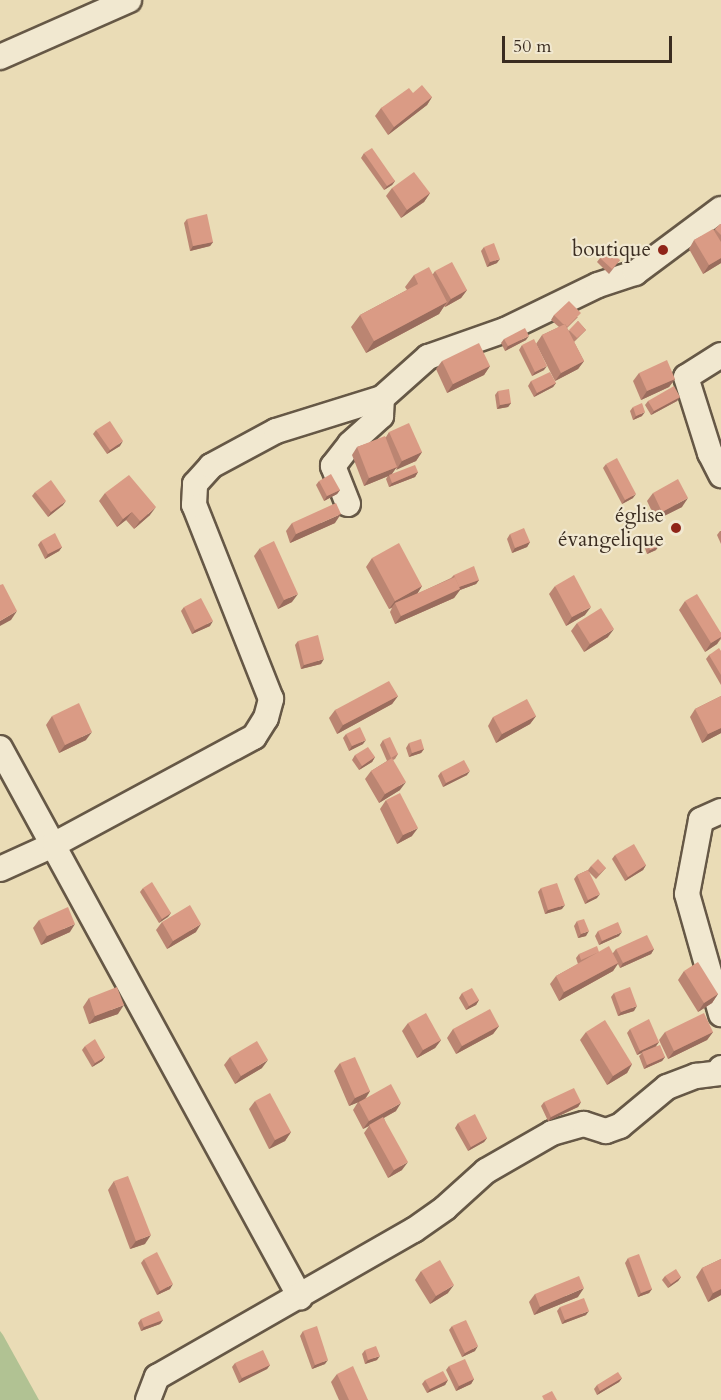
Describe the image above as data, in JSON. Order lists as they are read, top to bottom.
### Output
{
  "places": ["boutique", "église évangelique"],
  "scale_bar": "50 m"
}
